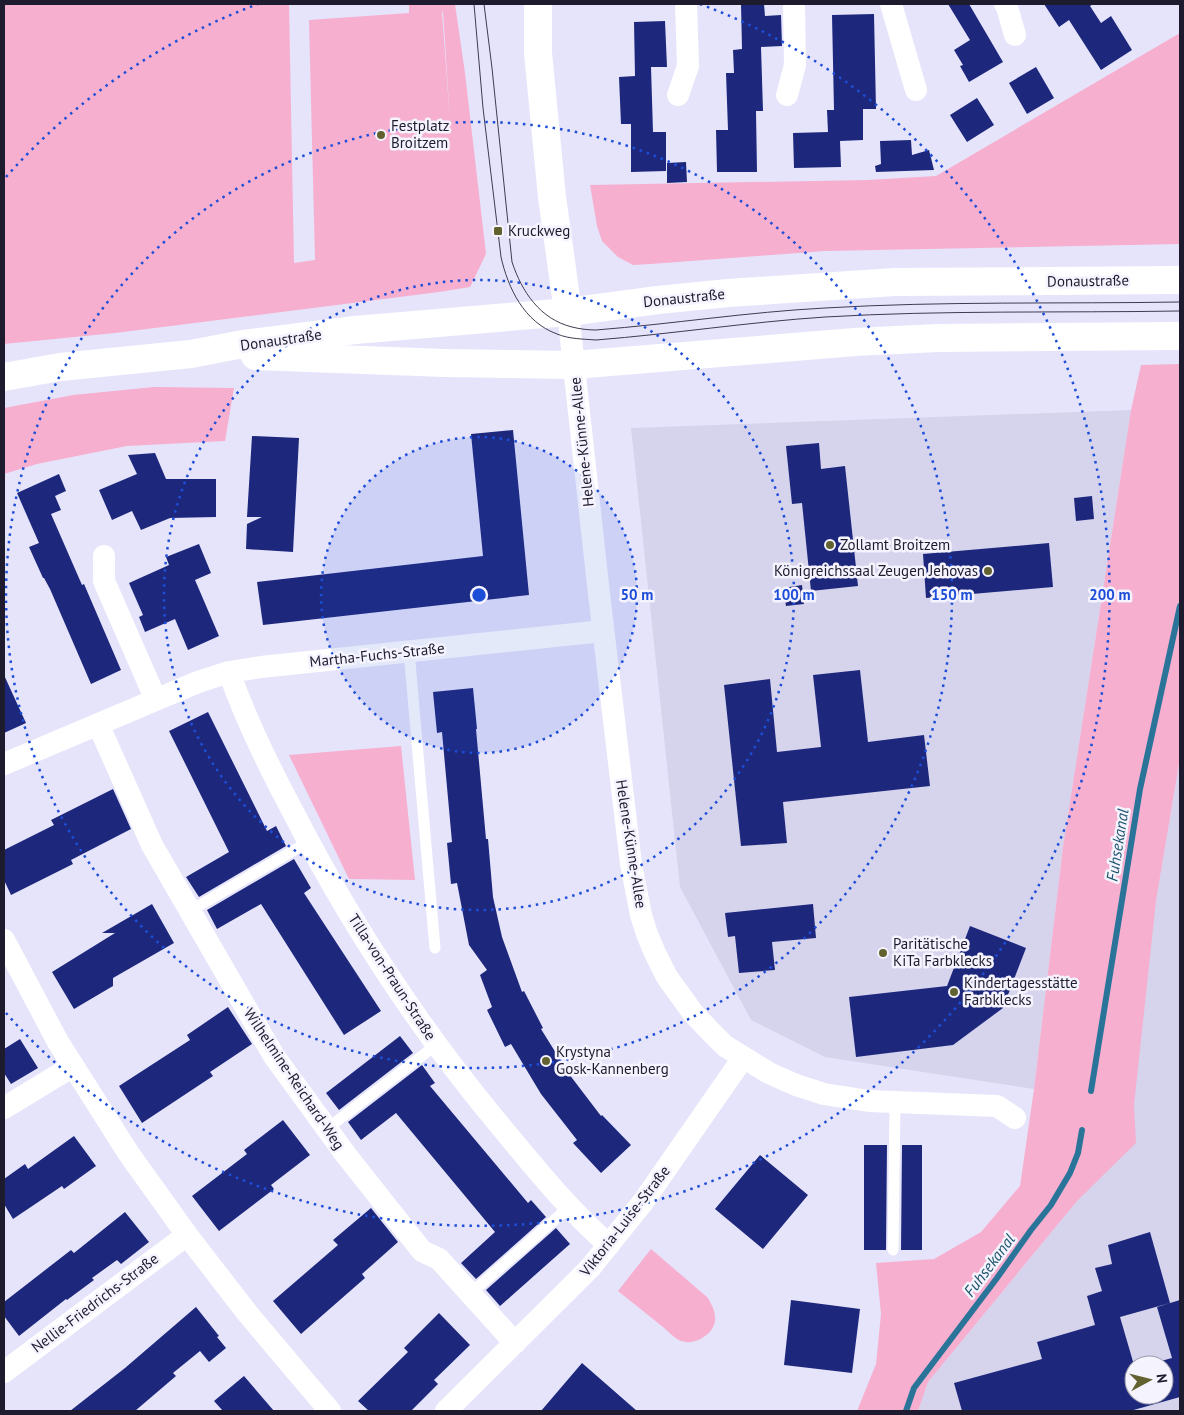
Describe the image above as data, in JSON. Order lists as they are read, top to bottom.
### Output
{
  "streets": {
    "main road": ["Donaustraße"],
    "street": [
      "Helene-Künne-Allee",
      "Martha-Fuchs-Straße",
      "Tilla-von-Praun-Straße",
      "Wilhelmine-Reichard-Weg",
      "Viktoria-Luise-Straße",
      "Nellie-Friedrichs-Straße"
    ]
  },
  "crossings": [
    ["Donaustraße", "Helene-Künne-Allee"],
    ["Helene-Künne-Allee", "Martha-Fuchs-Straße"],
    ["Helene-Künne-Allee", "Viktoria-Luise-Straße"],
    ["Martha-Fuchs-Straße", "Tilla-von-Praun-Straße"],
    ["Martha-Fuchs-Straße", "Wilhelmine-Reichard-Weg"],
    ["Tilla-von-Praun-Straße", "Viktoria-Luise-Straße"],
    ["Wilhelmine-Reichard-Weg", "Viktoria-Luise-Straße"]
  ],
  "water": ["Fuhsekanal"],
  "places": {
    "other": [
      "Festplatz Broitzem",
      "Zollamt Broitzem",
      "Königreichssaal Zeugen Jehovas",
      "Paritätische KiTa Farbklecks",
      "Kindertagesstätte Farbklecks",
      "Krystyna Gosk-Kannenberg"
    ],
    "transit": ["Kruckweg"]
  },
  "north": "right",
  "rings": [
    "50 m",
    "100 m",
    "150 m",
    "200 m"
  ]
}
